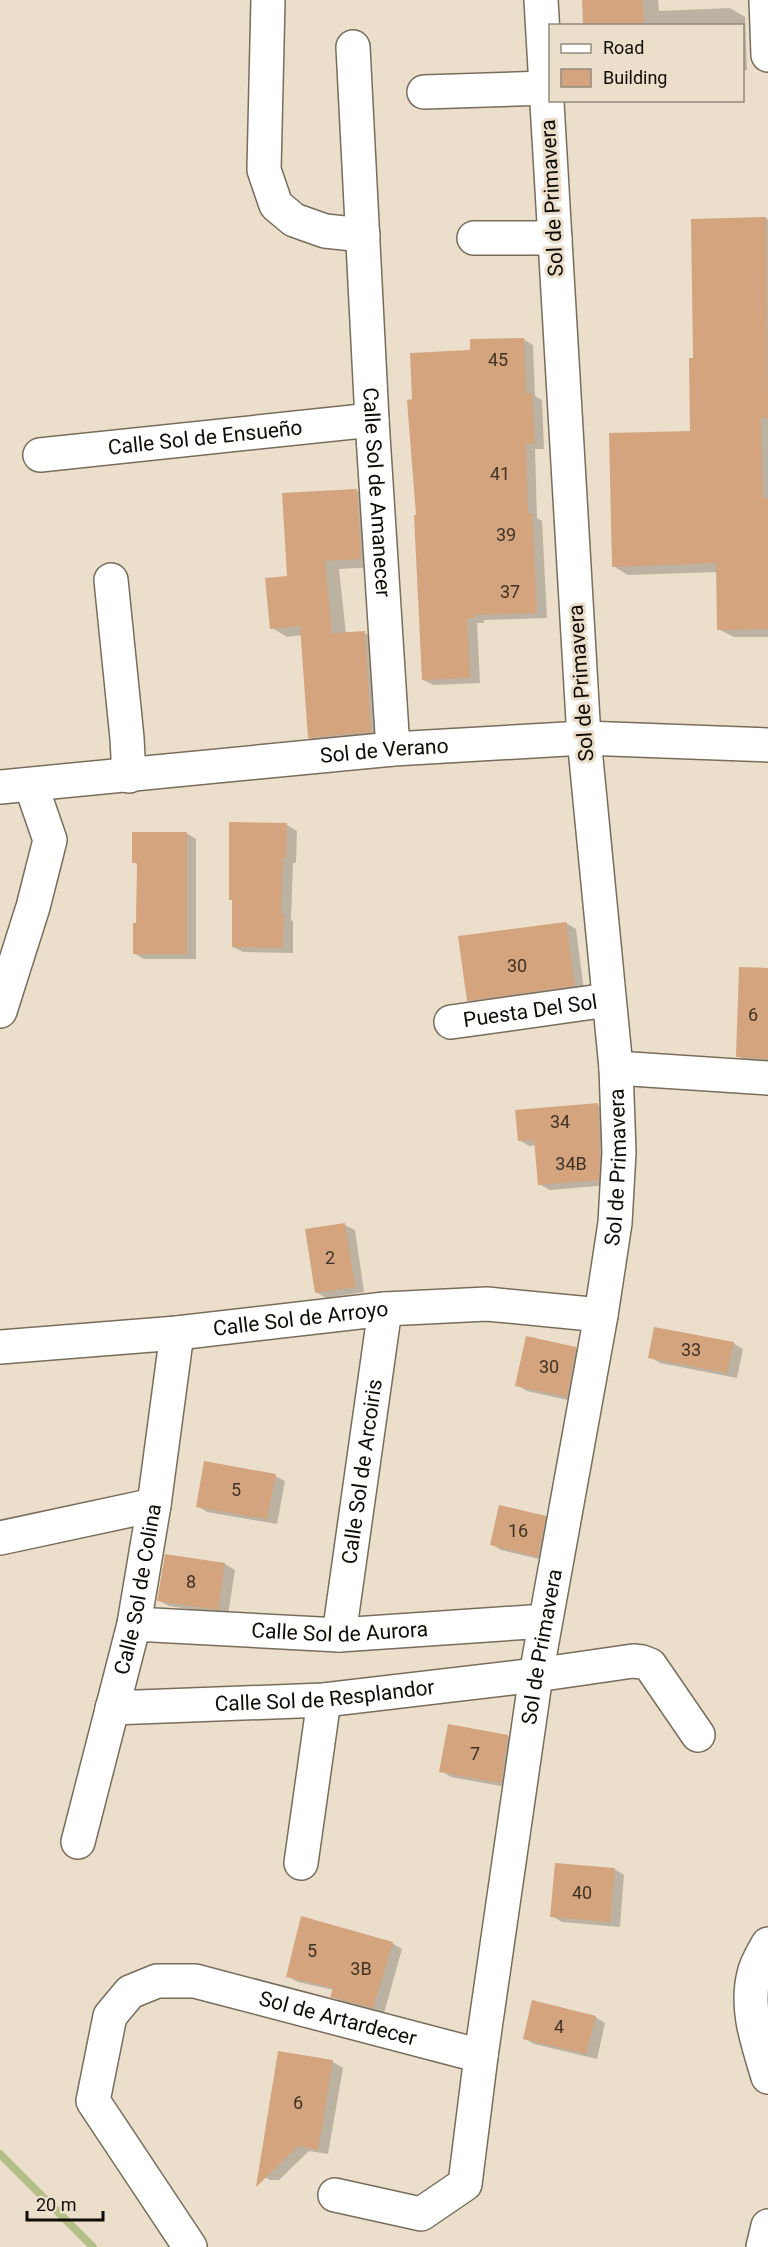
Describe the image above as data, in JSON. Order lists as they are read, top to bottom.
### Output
{
  "streets": {
    "street": [
      "Sol de Primavera",
      "Calle Sol de Ensueño",
      "Calle Sol de Amanecer",
      "Sol de Verano",
      "Puesta Del Sol",
      "Calle Sol de Arroyo",
      "Calle Sol de Arcoiris",
      "Calle Sol de Colina",
      "Calle Sol de Aurora",
      "Calle Sol de Resplandor",
      "Sol de Artardecer"
    ]
  },
  "crossings": [
    ["Sol de Primavera", "Sol de Verano"],
    ["Sol de Primavera", "Puesta Del Sol"],
    ["Sol de Primavera", "Calle Sol de Arroyo"],
    ["Sol de Primavera", "Calle Sol de Aurora"],
    ["Sol de Primavera", "Calle Sol de Resplandor"],
    ["Sol de Primavera", "Sol de Artardecer"],
    ["Calle Sol de Ensueño", "Calle Sol de Amanecer"],
    ["Calle Sol de Amanecer", "Sol de Verano"],
    ["Calle Sol de Arroyo", "Calle Sol de Arcoiris"],
    ["Calle Sol de Arroyo", "Calle Sol de Colina"],
    ["Calle Sol de Arcoiris", "Calle Sol de Aurora"],
    ["Calle Sol de Colina", "Calle Sol de Aurora"],
    ["Calle Sol de Colina", "Calle Sol de Resplandor"]
  ],
  "house_numbers": [
    "45",
    "41",
    "39",
    "37",
    "30",
    "6",
    "34",
    "34B",
    "2",
    "33",
    "30",
    "5",
    "16",
    "8",
    "7",
    "40",
    "5",
    "3B",
    "4",
    "6"
  ],
  "legend": ["Road", "Building"],
  "scale_bar": "20 m"
}
